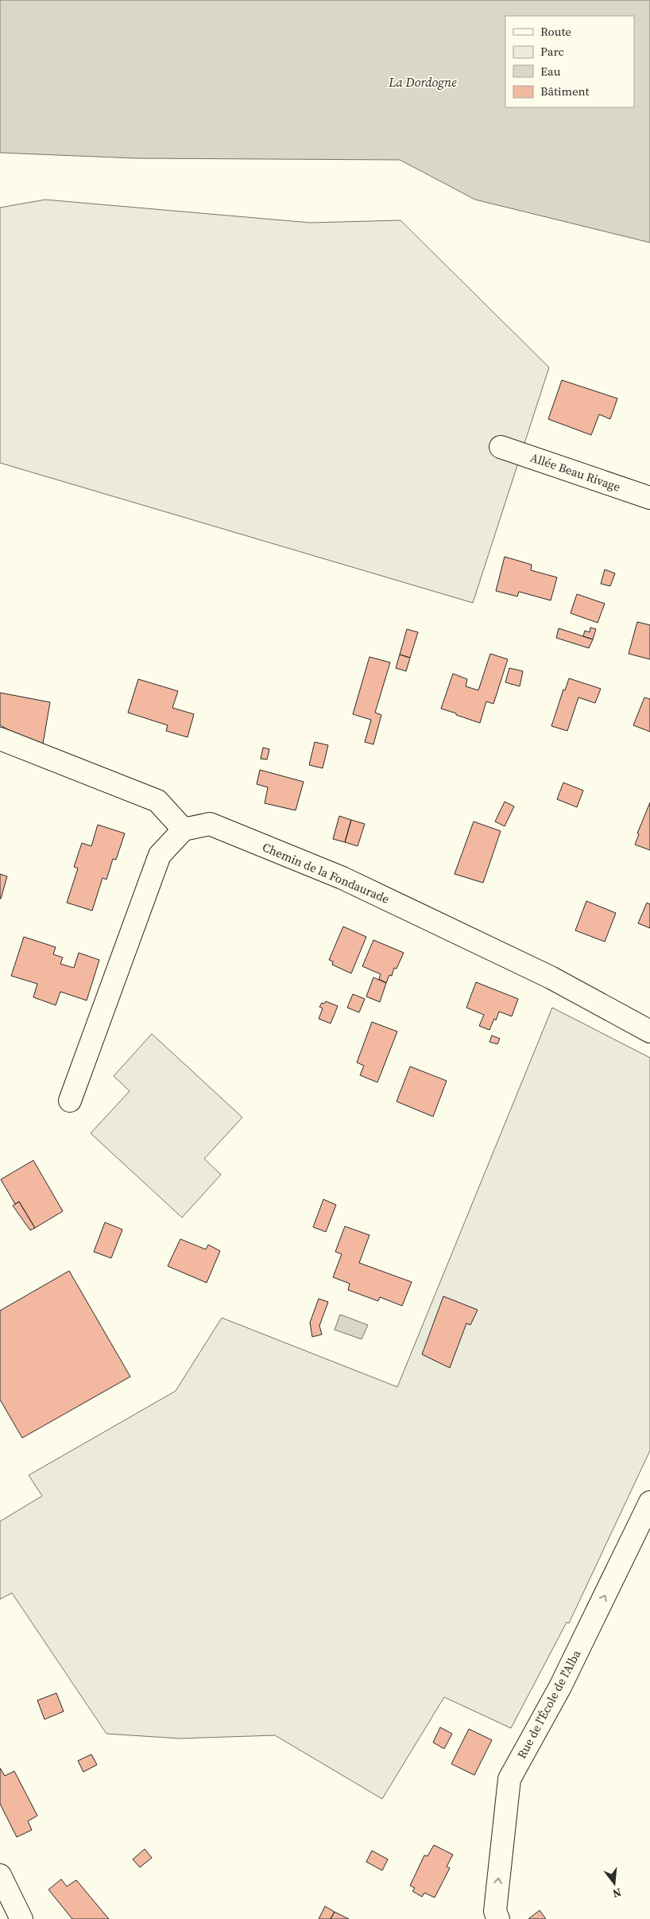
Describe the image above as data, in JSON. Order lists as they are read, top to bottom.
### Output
{
  "streets": {
    "street": ["Allée Beau Rivage", "Chemin de la Fondaurade", "Rue de l'École de l'Alba"]
  },
  "one_way": ["Rue de l'École de l'Alba"],
  "water": ["La Dordogne"],
  "legend": [
    "Route",
    "Parc",
    "Eau",
    "Bâtiment"
  ],
  "north": "bottom"
}
